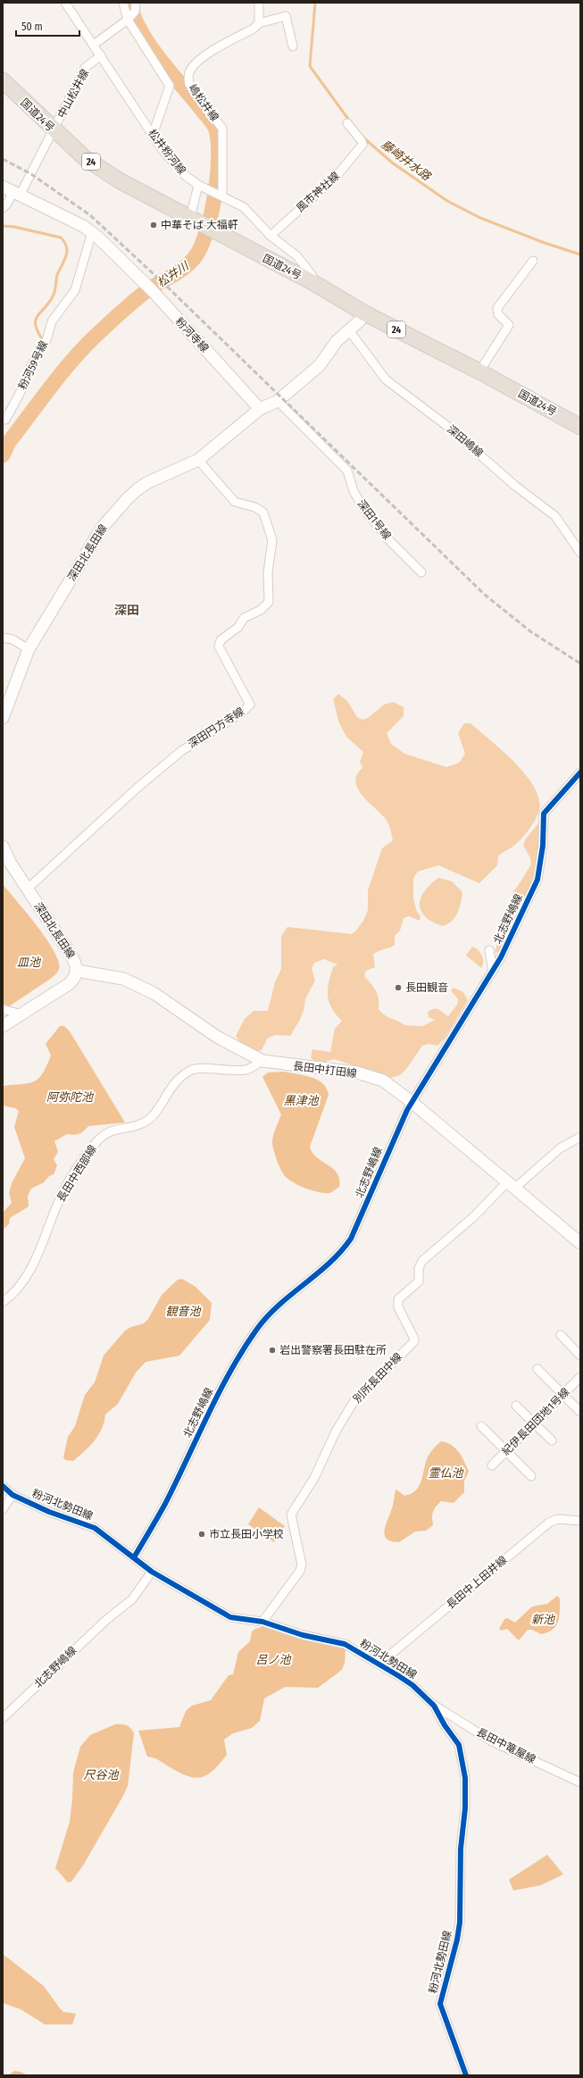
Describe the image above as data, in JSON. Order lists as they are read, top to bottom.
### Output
{
  "streets": {
    "highway": ["国道24号", "24"],
    "street": [
      "中山松井線",
      "嶋松井線",
      "松井粉河線",
      "風市神社線",
      "粉河寺線",
      "粉河59号線",
      "深田嶋線",
      "深田1号線",
      "深田北長田線",
      "深田円方寺線",
      "北志野嶋線",
      "長田中打田線",
      "長田中西部線",
      "別所長田中線",
      "紀伊長田団地1号線",
      "粉河北勢田線",
      "長田中上田井線",
      "長田中篭屋線"
    ]
  },
  "crossings": [
    ["中山松井線", "国道24号"],
    ["中山松井線", "松井粉河線"],
    ["中山松井線", "粉河寺線"],
    ["嶋松井線", "松井粉河線"],
    ["国道24号", "松井粉河線"],
    ["松井粉河線", "風市神社線"],
    ["粉河寺線", "粉河59号線"],
    ["粉河寺線", "深田北長田線"],
    ["深田北長田線", "深田円方寺線"],
    ["深田北長田線", "長田中打田線"],
    ["北志野嶋線", "長田中打田線"],
    ["北志野嶋線", "粉河北勢田線"],
    ["長田中打田線", "長田中西部線"],
    ["長田中打田線", "別所長田中線"],
    ["別所長田中線", "粉河北勢田線"],
    ["粉河北勢田線", "長田中上田井線"],
    ["粉河北勢田線", "長田中篭屋線"]
  ],
  "districts": ["深田"],
  "water": [
    "藤崎井水路",
    "松井川",
    "皿池",
    "阿弥陀池",
    "黒津池",
    "観音池",
    "霊仏池",
    "新池",
    "呂ノ池",
    "尺谷池"
  ],
  "places": [
    "中華そば 大福軒",
    "長田観音",
    "岩出警察署長田駐在所",
    "市立長田小学校"
  ],
  "scale_bar": "50 m"
}
